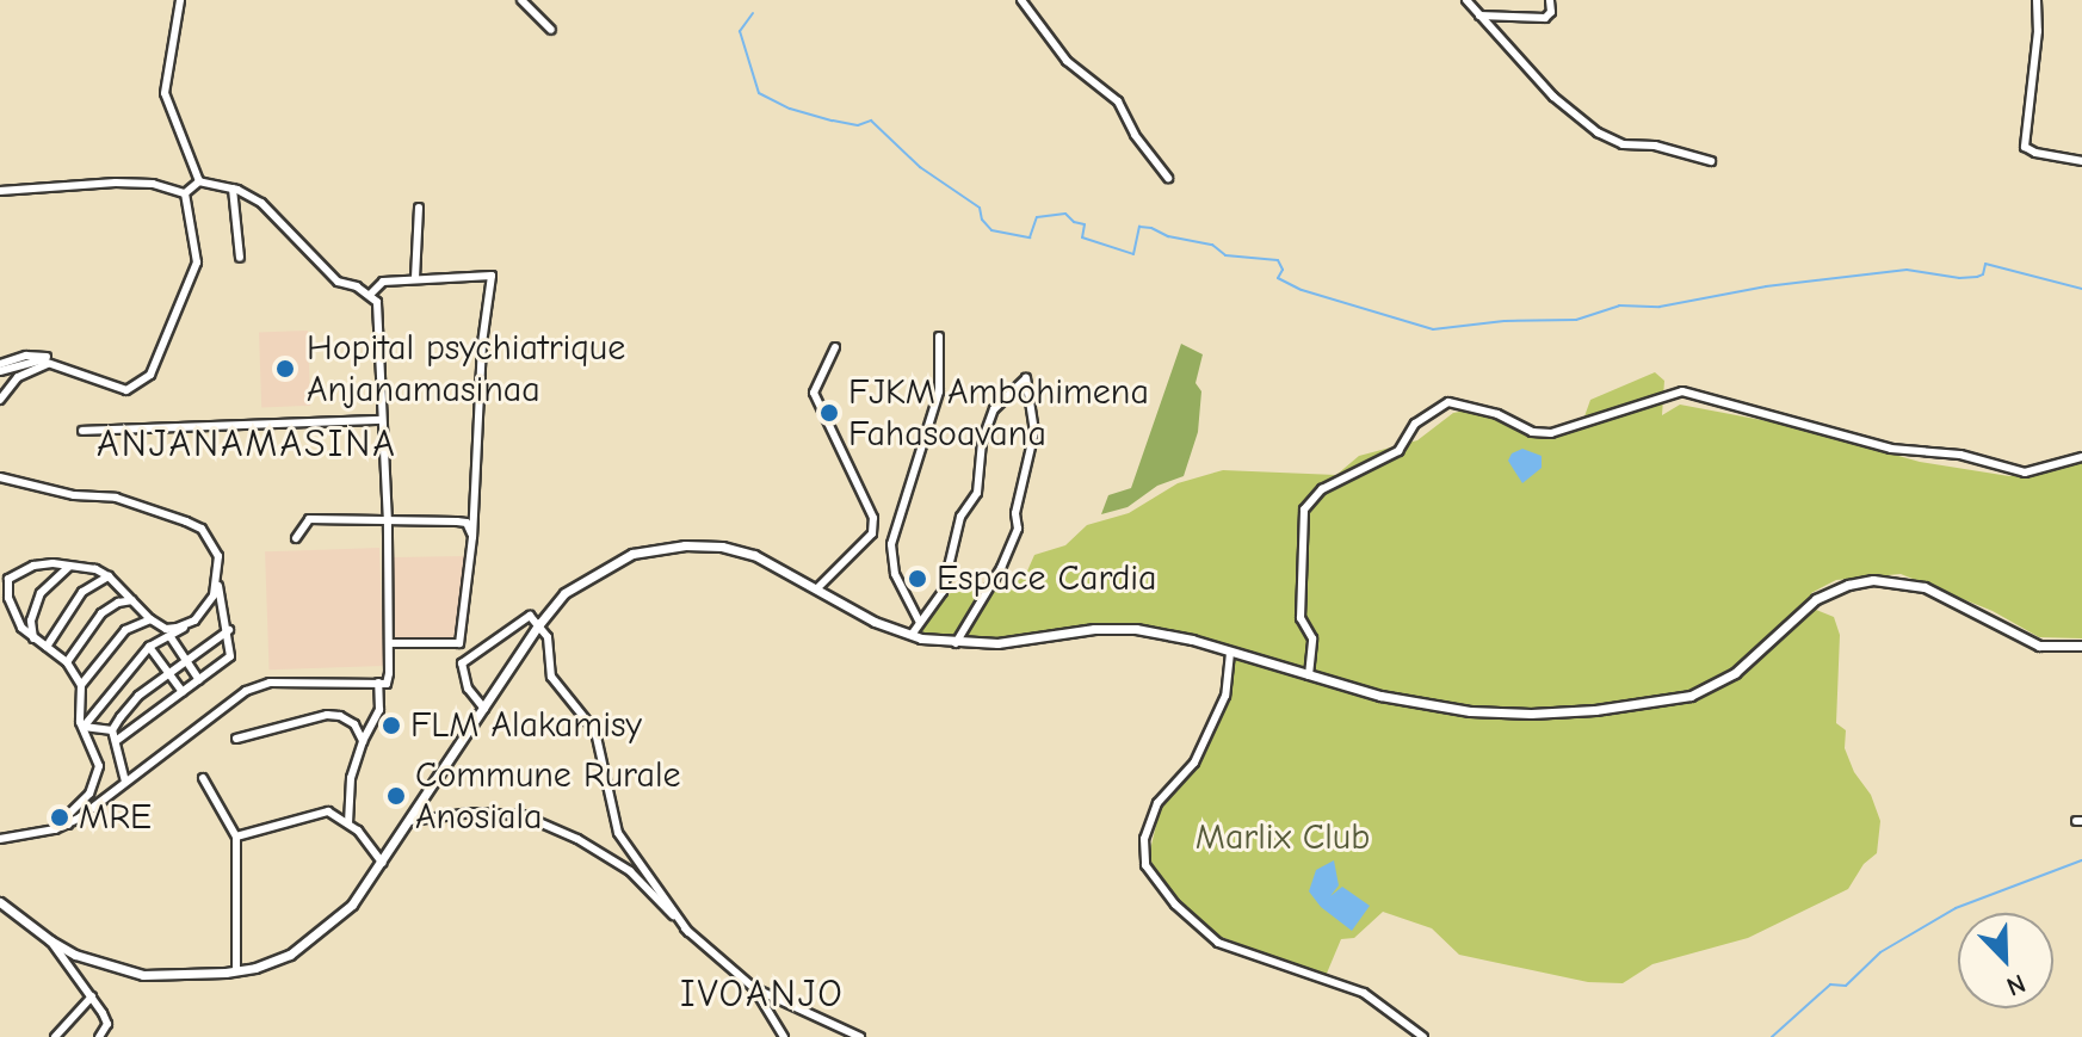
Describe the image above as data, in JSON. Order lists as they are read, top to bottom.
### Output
{
  "districts": ["ANJANAMASINA", "IVOANJO"],
  "parks": ["Marlix Club"],
  "places": [
    "Hopital psychiatrique Anjanamasinaa",
    "FJKM Ambohimena Fahasoavana",
    "Espace Cardia",
    "FLM Alakamisy",
    "Commune Rurale Anosiala",
    "MRE"
  ],
  "north": "bottom right"
}
